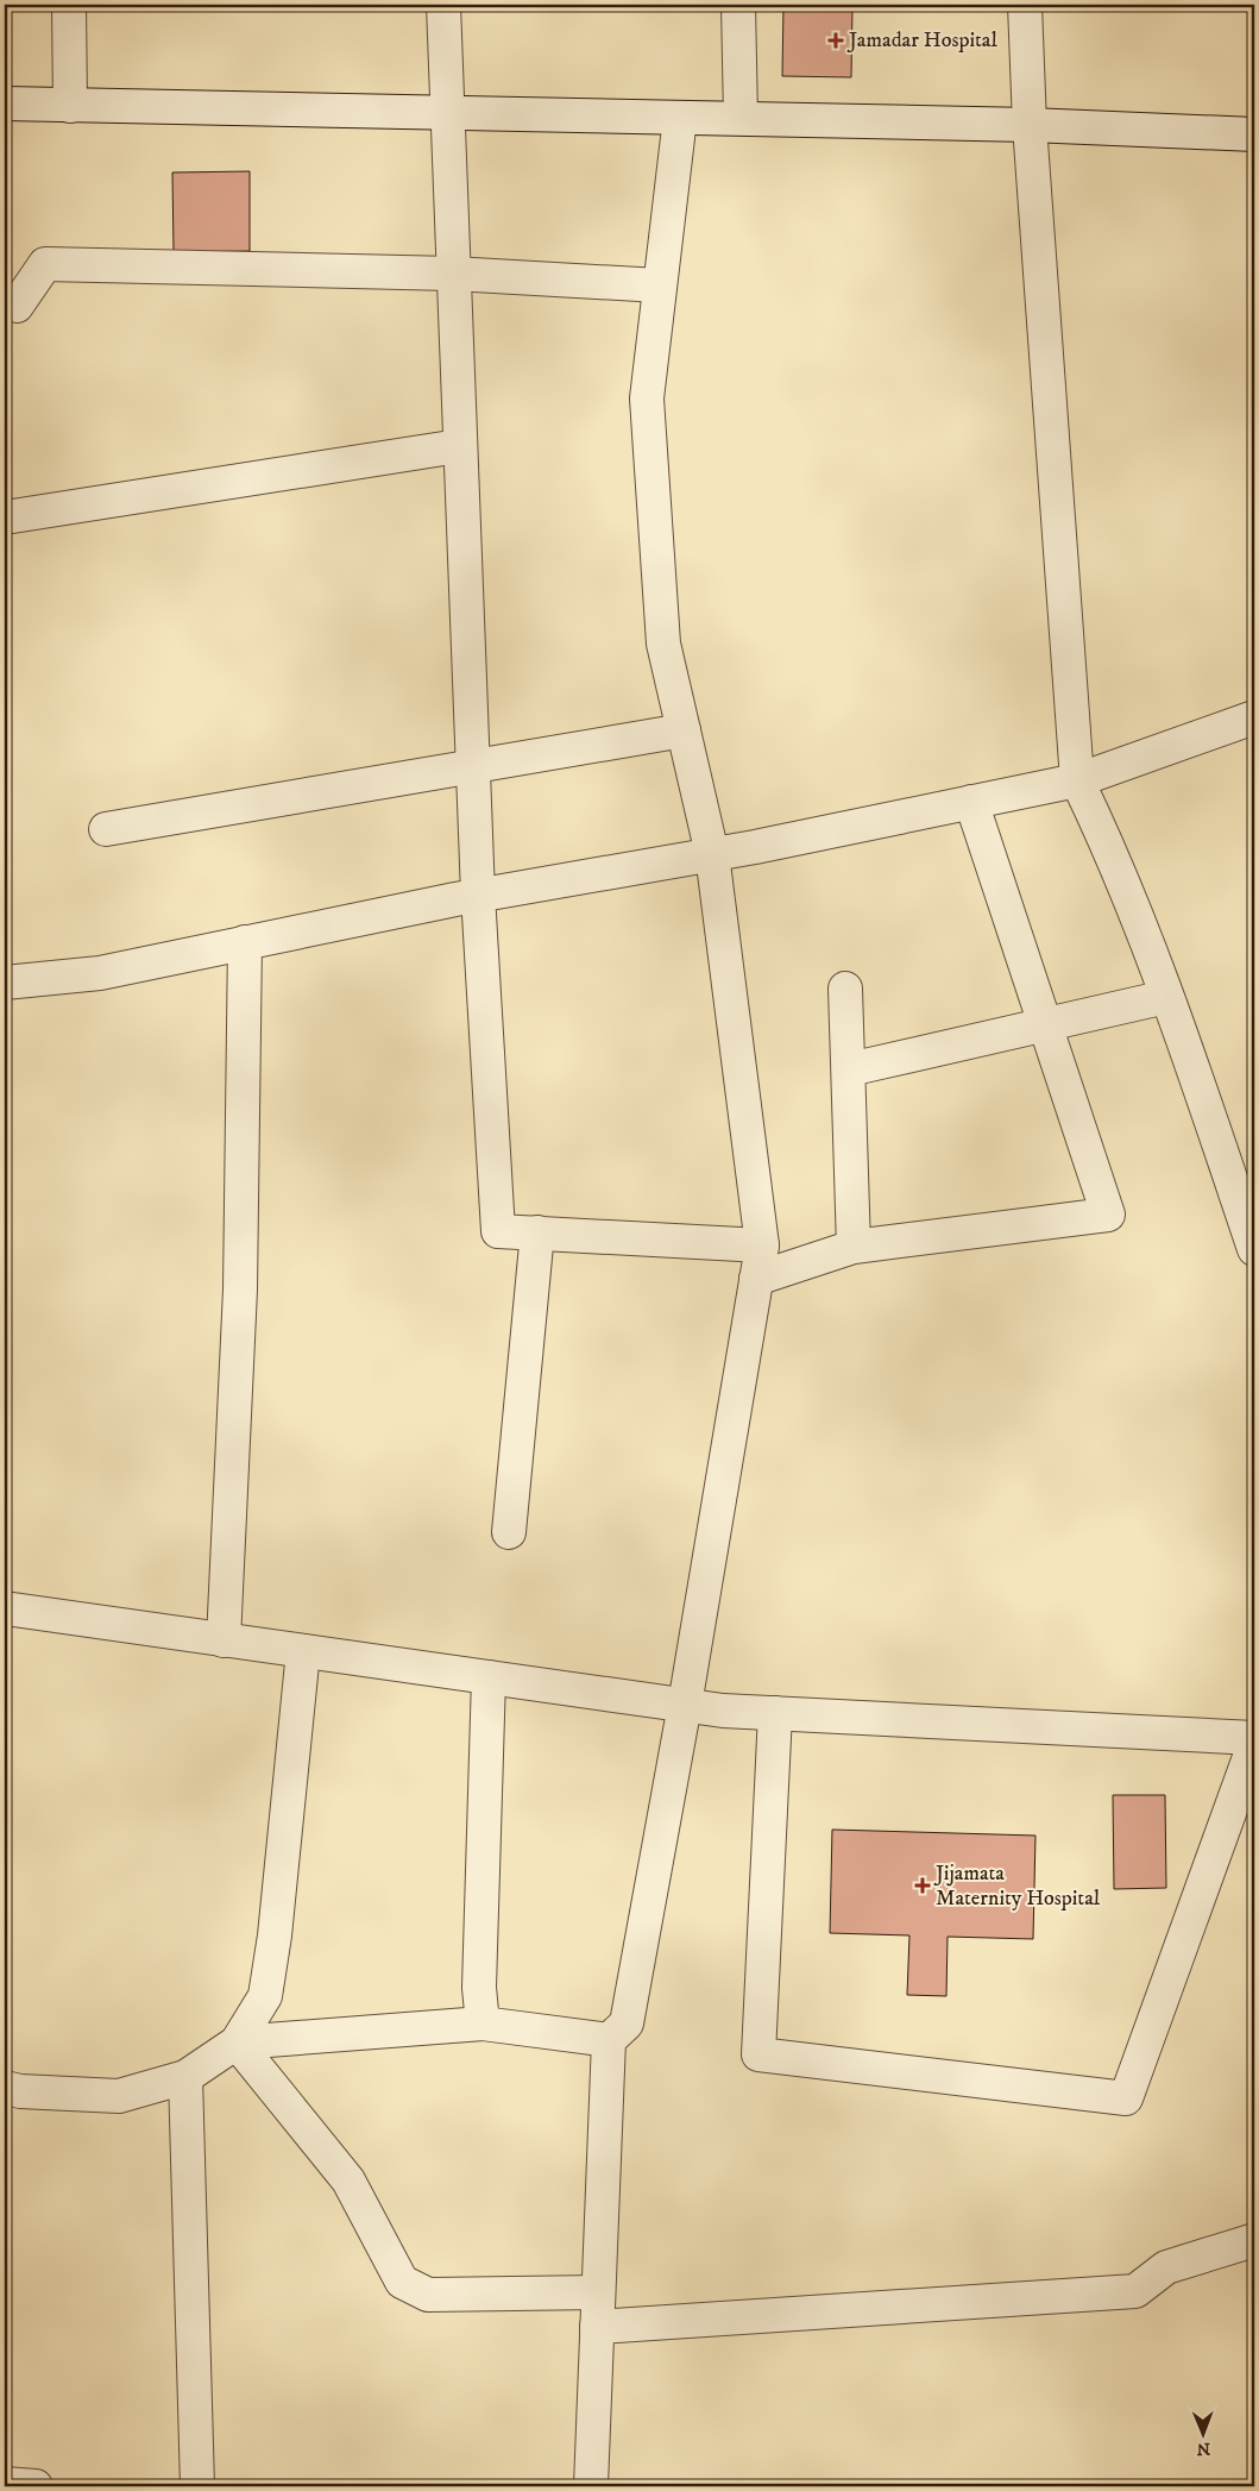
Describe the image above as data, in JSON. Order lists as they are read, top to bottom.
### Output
{
  "places": {
    "health": ["Jamadar Hospital", "Jijamata Maternity Hospital"]
  },
  "north": "bottom"
}
